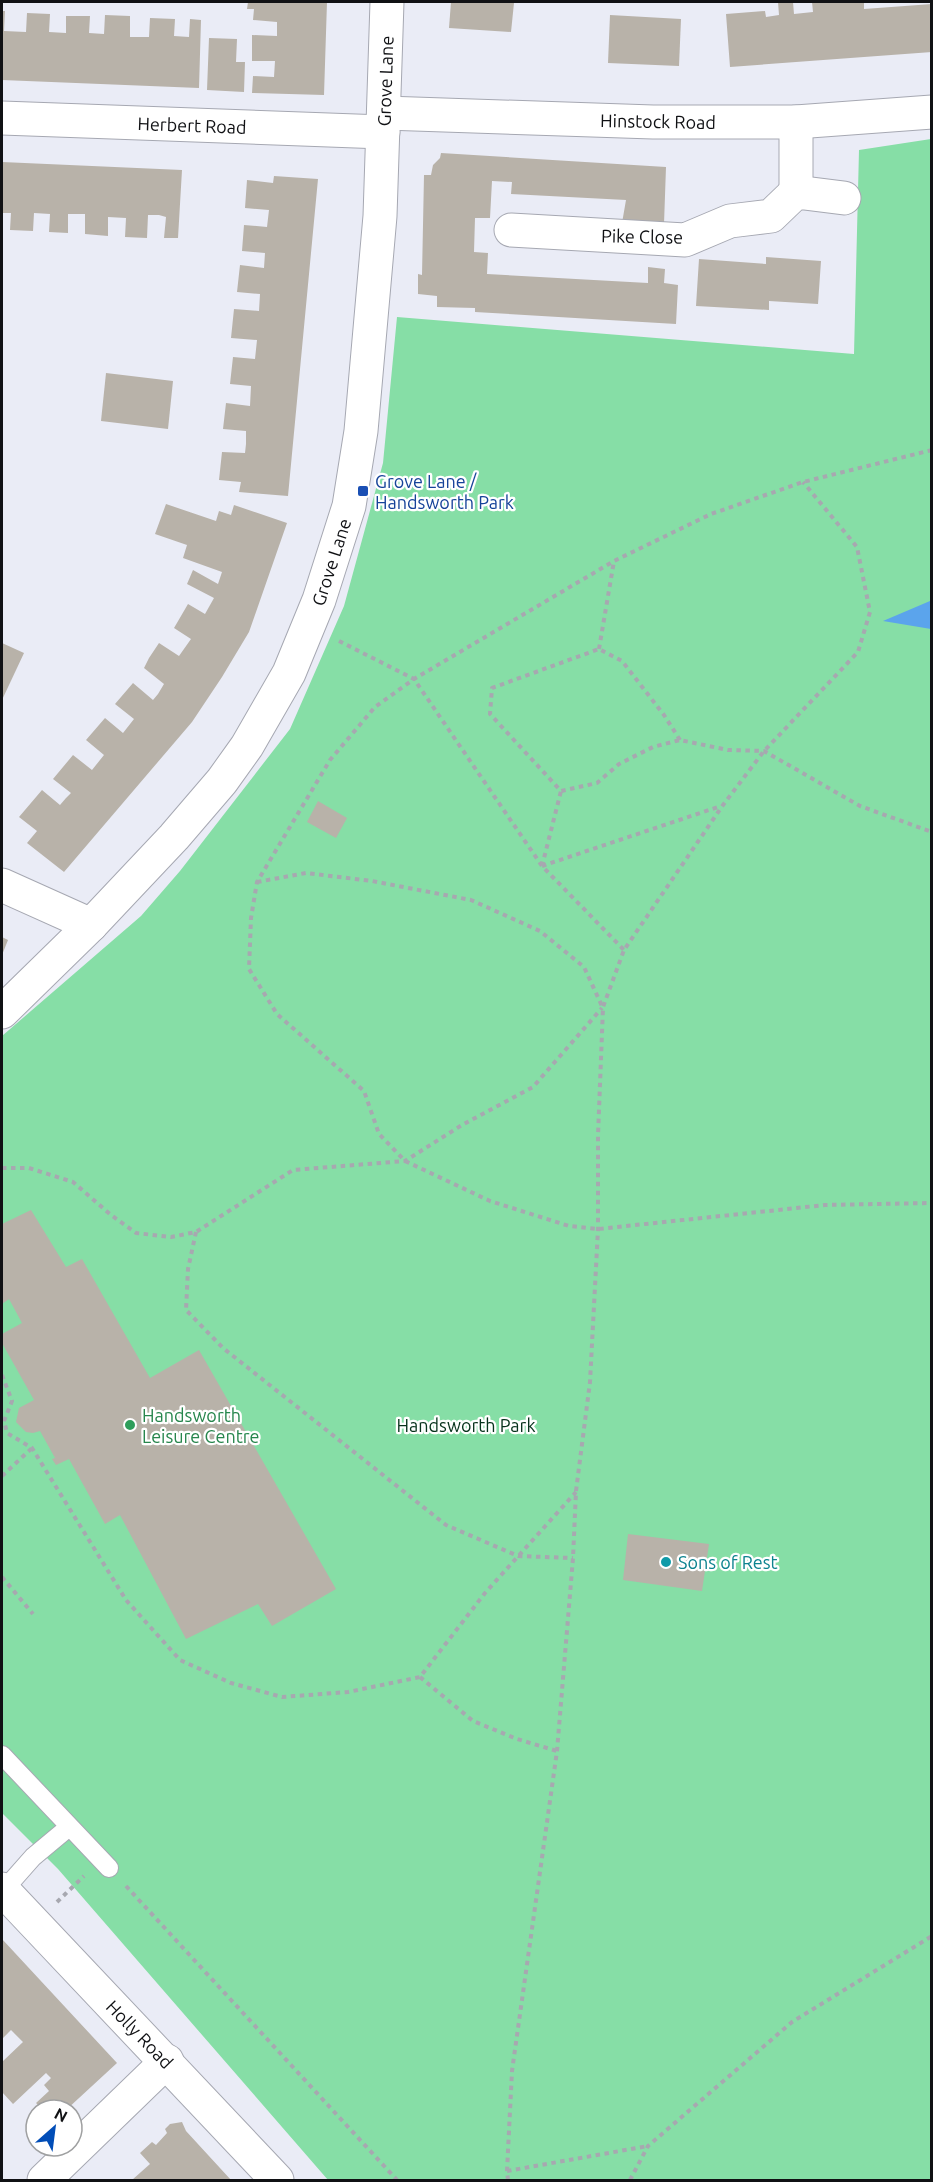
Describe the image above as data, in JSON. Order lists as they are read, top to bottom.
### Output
{
  "streets": {
    "street": [
      "Grove Lane",
      "Hinstock Road",
      "Herbert Road",
      "Pike Close",
      "Holly Road"
    ]
  },
  "crossings": [
    ["Grove Lane", "Hinstock Road"],
    ["Grove Lane", "Herbert Road"],
    ["Hinstock Road", "Herbert Road"]
  ],
  "parks": ["Handsworth Park"],
  "places": {
    "transit": ["Grove Lane / Handsworth Park"],
    "other": ["Handsworth Leisure Centre", "Sons of Rest"]
  },
  "north": "top right"
}
